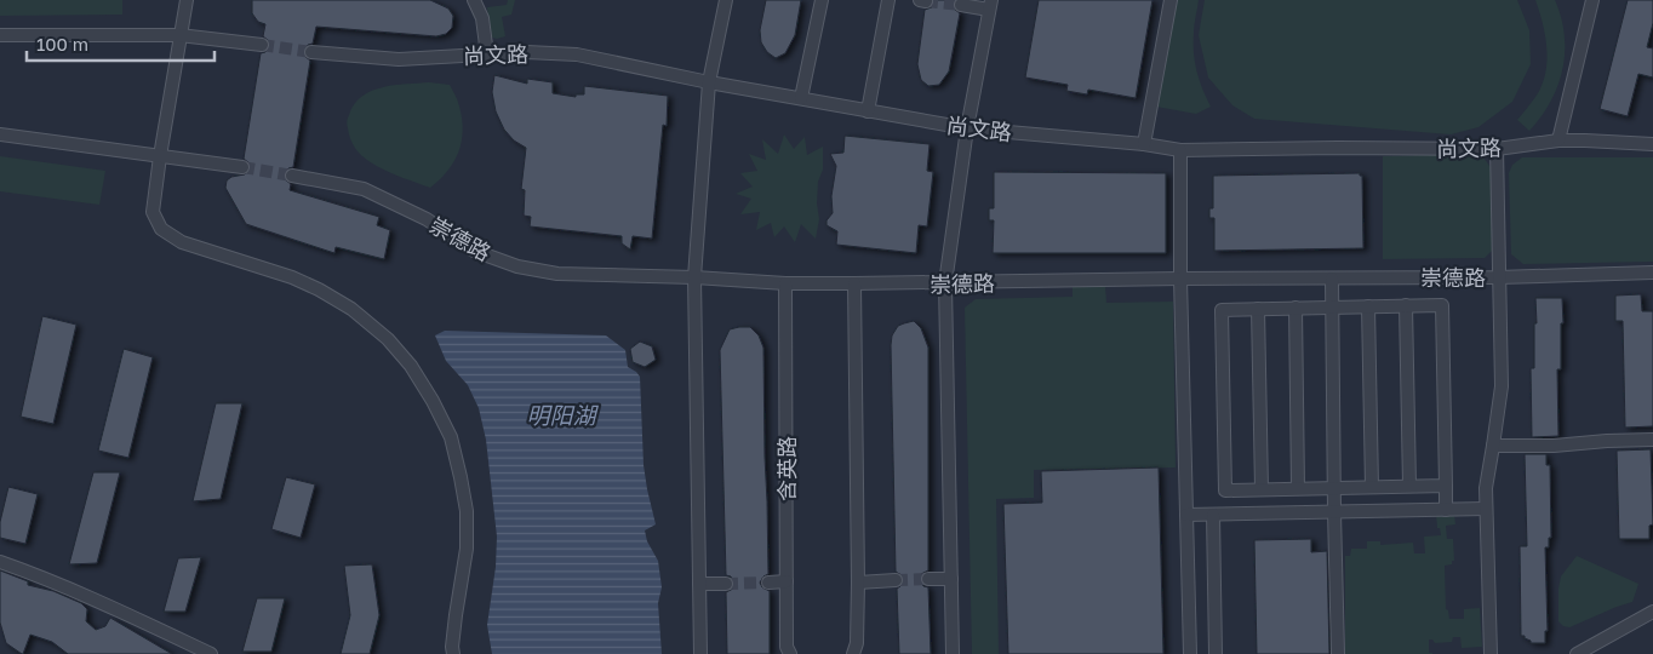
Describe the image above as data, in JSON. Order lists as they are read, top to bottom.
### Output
{
  "streets": {
    "street": ["尚文路", "崇德路", "含英路"]
  },
  "crossings": [
    ["崇德路", "含英路"]
  ],
  "water": ["明阳湖"],
  "scale_bar": "100 m"
}
